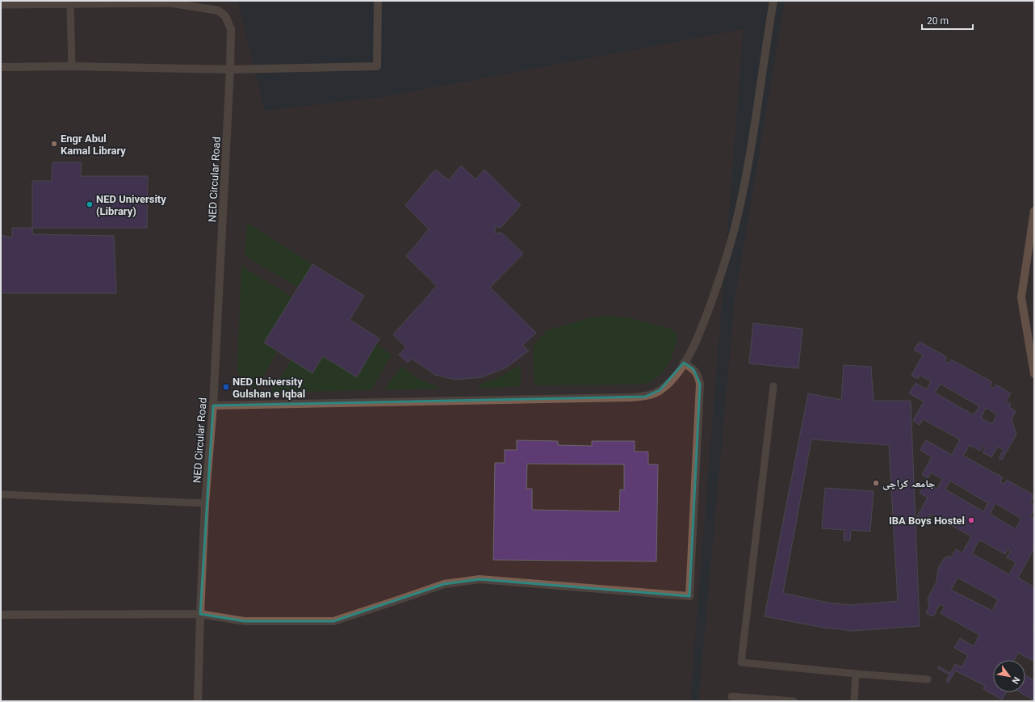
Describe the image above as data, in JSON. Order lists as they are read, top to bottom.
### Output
{
  "streets": {
    "street": ["NED Circular Road"]
  },
  "places": {
    "other": [
      "Engr Abul Kamal Library",
      "NED University (Library)",
      "جامعہ کراچی",
      "IBA Boys Hostel"
    ],
    "transit": ["NED University Gulshan e Iqbal"]
  },
  "scale_bar": "20 m",
  "north": "bottom right"
}
